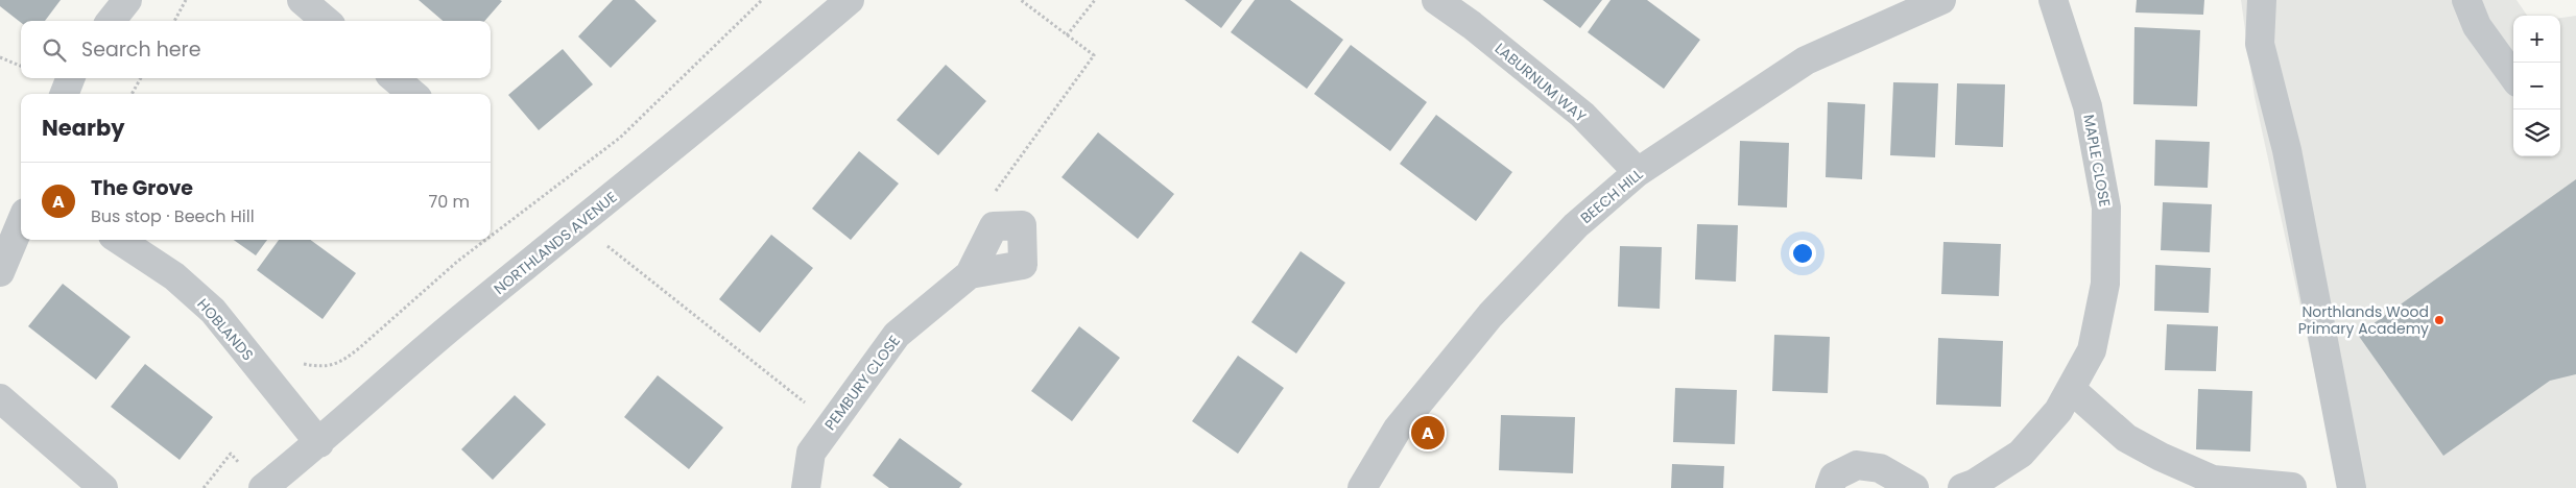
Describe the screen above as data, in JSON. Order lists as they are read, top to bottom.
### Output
{
  "streets": {
    "street": [
      "LABURNUM WAY",
      "MAPLE CLOSE",
      "BEECH HILL",
      "NORTHLANDS AVENUE",
      "HOBLANDS",
      "PEMBURY CLOSE"
    ]
  },
  "crossings": [
    ["LABURNUM WAY", "BEECH HILL"],
    ["NORTHLANDS AVENUE", "HOBLANDS"]
  ],
  "places": ["Northlands Wood Primary Academy"],
  "page": {
    "map_buttons": ["+", "−"],
    "search": "Search here",
    "heading": "Nearby",
    "list": [
      {
        "mark": "A",
        "name": "The Grove",
        "note": "Bus stop · Beech Hill",
        "value": "70 m"
      }
    ],
    "pins": "A"
  }
}
